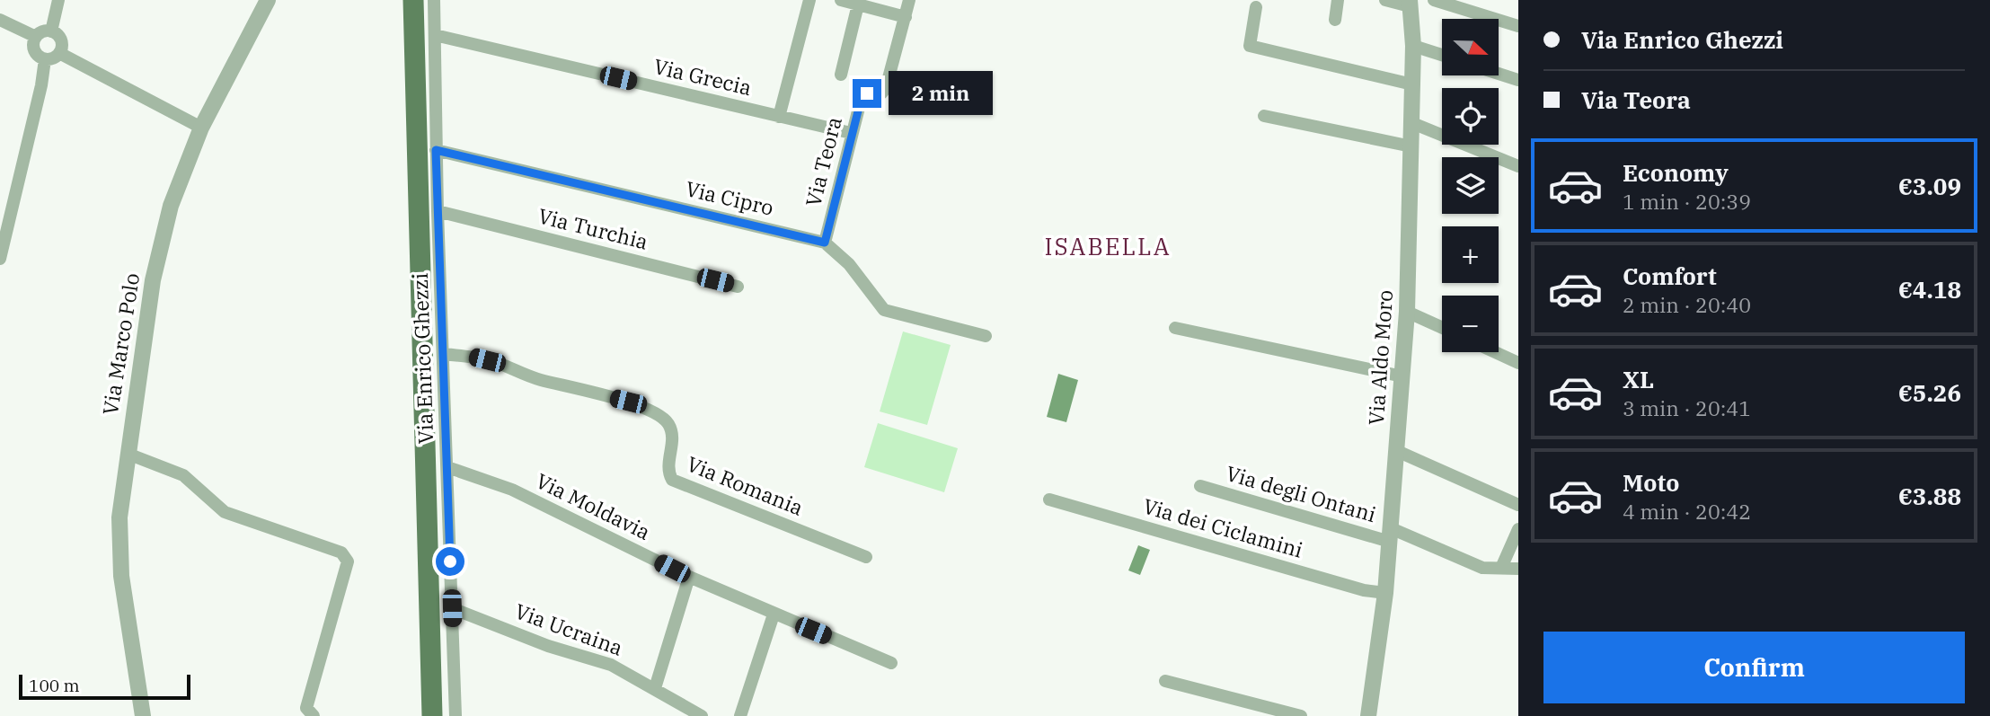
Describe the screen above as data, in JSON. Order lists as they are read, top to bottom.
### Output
{
  "streets": {
    "street": [
      "Via Grecia",
      "Via Teora",
      "Via Cipro",
      "Via Turchia",
      "Via Marco Polo",
      "Via Aldo Moro",
      "Via Enrico Ghezzi",
      "Via Romania",
      "Via degli Ontani",
      "Via Moldavia",
      "Via dei Ciclamini",
      "Via Ucraina"
    ]
  },
  "crossings": [
    ["Via Grecia", "Via Teora"],
    ["Via Grecia", "Via Enrico Ghezzi"],
    ["Via Teora", "Via Cipro"],
    ["Via Cipro", "Via Enrico Ghezzi"],
    ["Via Turchia", "Via Enrico Ghezzi"],
    ["Via Aldo Moro", "Via degli Ontani"],
    ["Via Aldo Moro", "Via dei Ciclamini"],
    ["Via Enrico Ghezzi", "Via Romania"],
    ["Via Enrico Ghezzi", "Via Moldavia"],
    ["Via Enrico Ghezzi", "Via Ucraina"]
  ],
  "districts": ["ISABELLA"],
  "scale_bar": "100 m",
  "north": "right",
  "page": {
    "banner": ["Via Enrico Ghezzi", "Via Teora"],
    "map_buttons": ["+", "−"],
    "bubble": "2 min",
    "list": [
      {
        "name": "Economy",
        "note": "1 min · 20:39",
        "value": "€3.09"
      },
      {
        "name": "Comfort",
        "note": "2 min · 20:40",
        "value": "€4.18"
      },
      {
        "name": "XL",
        "note": "3 min · 20:41",
        "value": "€5.26"
      },
      {
        "name": "Moto",
        "note": "4 min · 20:42",
        "value": "€3.88"
      }
    ],
    "buttons": "Confirm",
    "scale": "100 m"
  }
}
